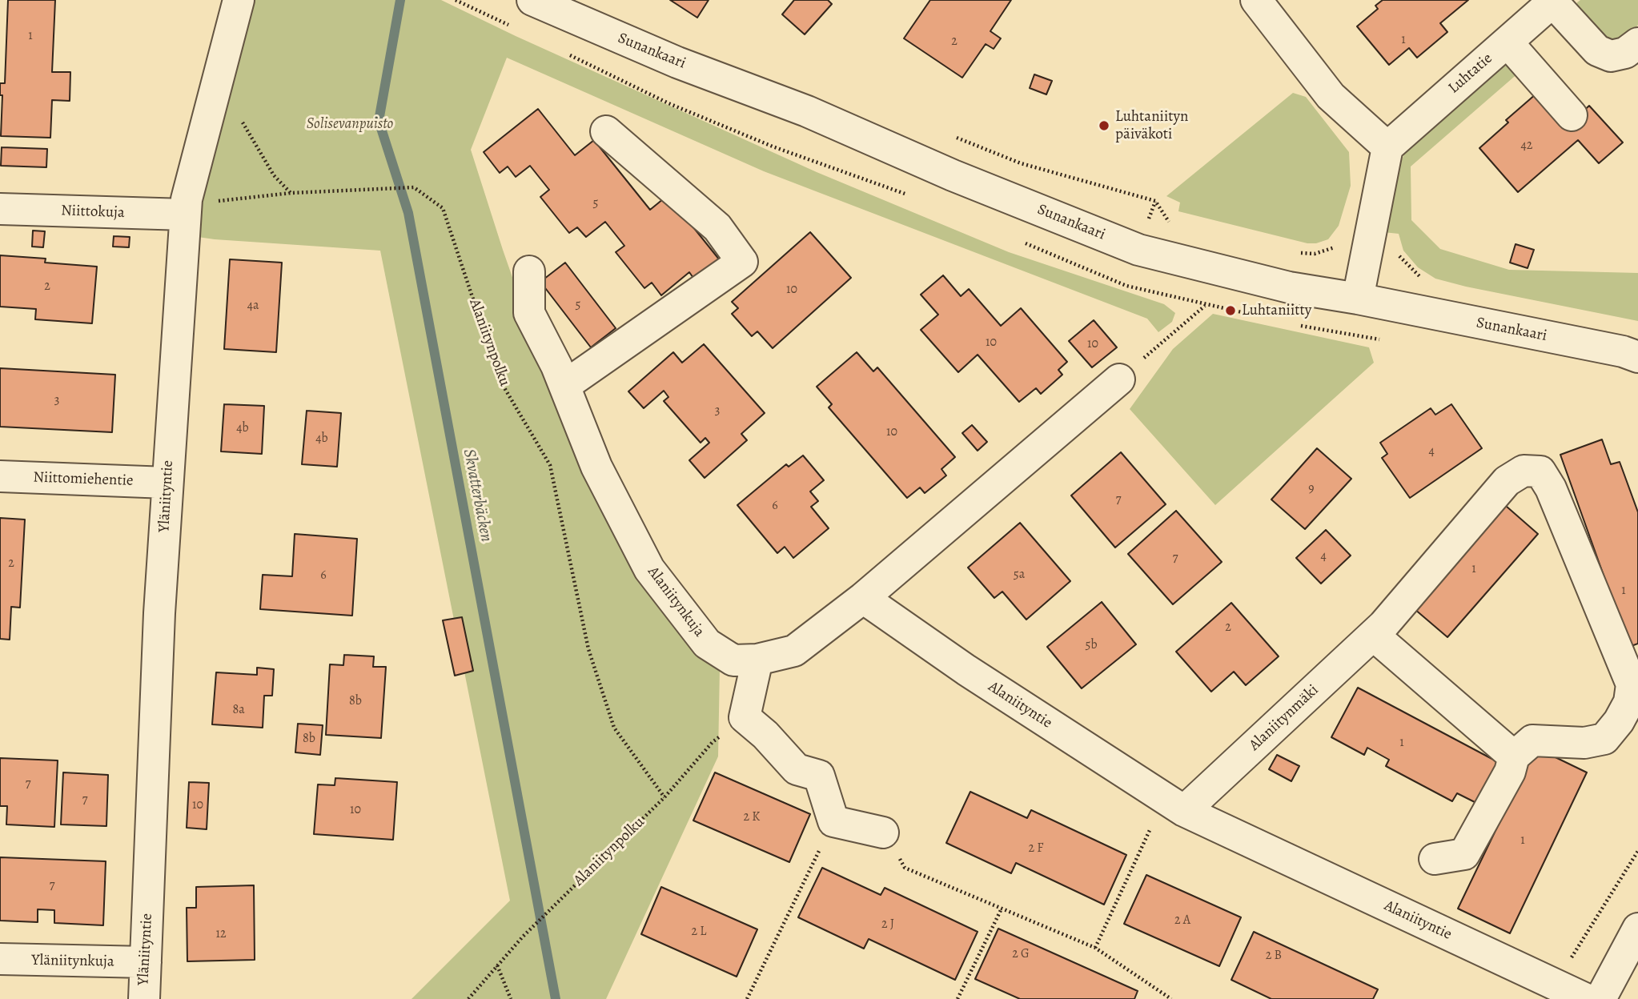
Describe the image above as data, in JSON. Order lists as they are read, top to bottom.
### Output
{
  "streets": {
    "street": [
      "Sunankaari",
      "Luhtatie",
      "Niittokuja",
      "Niittomiehentie",
      "Yläniityntie",
      "Alaniitynkuja",
      "Alaniityntie",
      "Alaniitynmäki",
      "Yläniitynkuja"
    ],
    "path": ["Alaniitynpolku"]
  },
  "crossings": [
    ["Niittokuja", "Alaniitynpolku"],
    ["Niittokuja", "Yläniityntie"],
    ["Alaniitynpolku", "Yläniityntie"],
    ["Niittomiehentie", "Yläniityntie"],
    ["Yläniityntie", "Yläniitynkuja"],
    ["Alaniitynkuja", "Alaniityntie"],
    ["Alaniityntie", "Alaniitynmäki"]
  ],
  "water": ["Skvatterbäcken"],
  "parks": ["Solisevanpuisto"],
  "places": ["Luhtaniityn päiväkoti", "Luhtaniitty"],
  "house_numbers": [
    "1",
    "1",
    "2",
    "42",
    "5",
    "2",
    "10",
    "5",
    "4a",
    "10",
    "10",
    "3",
    "3",
    "4b",
    "10",
    "4b",
    "4",
    "9",
    "7",
    "6",
    "4",
    "7",
    "2",
    "1",
    "5a",
    "6",
    "1",
    "2",
    "5b",
    "8b",
    "8a",
    "8b",
    "1",
    "7",
    "7",
    "10",
    "10",
    "2 K",
    "1",
    "2 F",
    "7",
    "2 A",
    "2 J",
    "2 L",
    "12",
    "2 G",
    "2 B"
  ]
}
